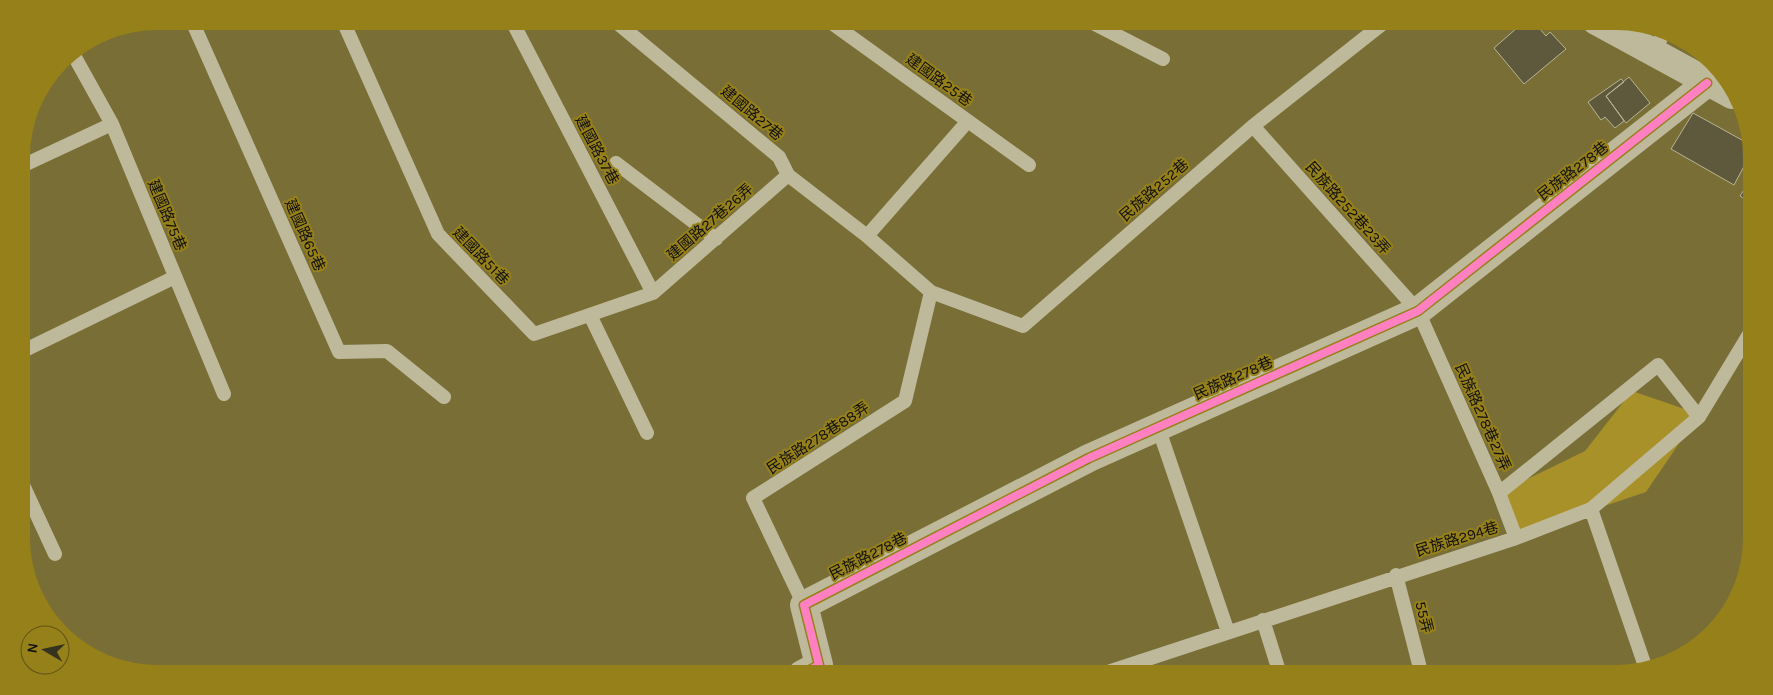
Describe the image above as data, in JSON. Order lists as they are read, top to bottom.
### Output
{
  "streets": {
    "street": ["民族路278巷"],
    "lane": [
      "建國路25巷",
      "建國路27巷",
      "建國路37巷",
      "民族路252巷",
      "民族路252巷23弄",
      "建國路75巷",
      "建國路27巷26弄",
      "建國路65巷",
      "建國路51巷",
      "民族路278巷27弄",
      "民族路278巷88弄",
      "民族路294巷",
      "55弄"
    ]
  },
  "crossings": [
    ["建國路27巷", "民族路252巷"],
    ["建國路27巷", "建國路27巷26弄"],
    ["建國路27巷", "民族路278巷88弄"],
    ["建國路37巷", "建國路27巷26弄"],
    ["建國路37巷", "建國路51巷"],
    ["民族路278巷", "民族路252巷23弄"],
    ["民族路278巷", "民族路278巷27弄"],
    ["民族路278巷", "民族路278巷88弄"],
    ["民族路252巷", "民族路252巷23弄"],
    ["民族路252巷", "民族路278巷88弄"],
    ["民族路252巷23弄", "民族路278巷27弄"],
    ["建國路27巷26弄", "建國路51巷"],
    ["民族路278巷27弄", "民族路294巷"],
    ["民族路294巷", "55弄"]
  ],
  "north": "left"
}
